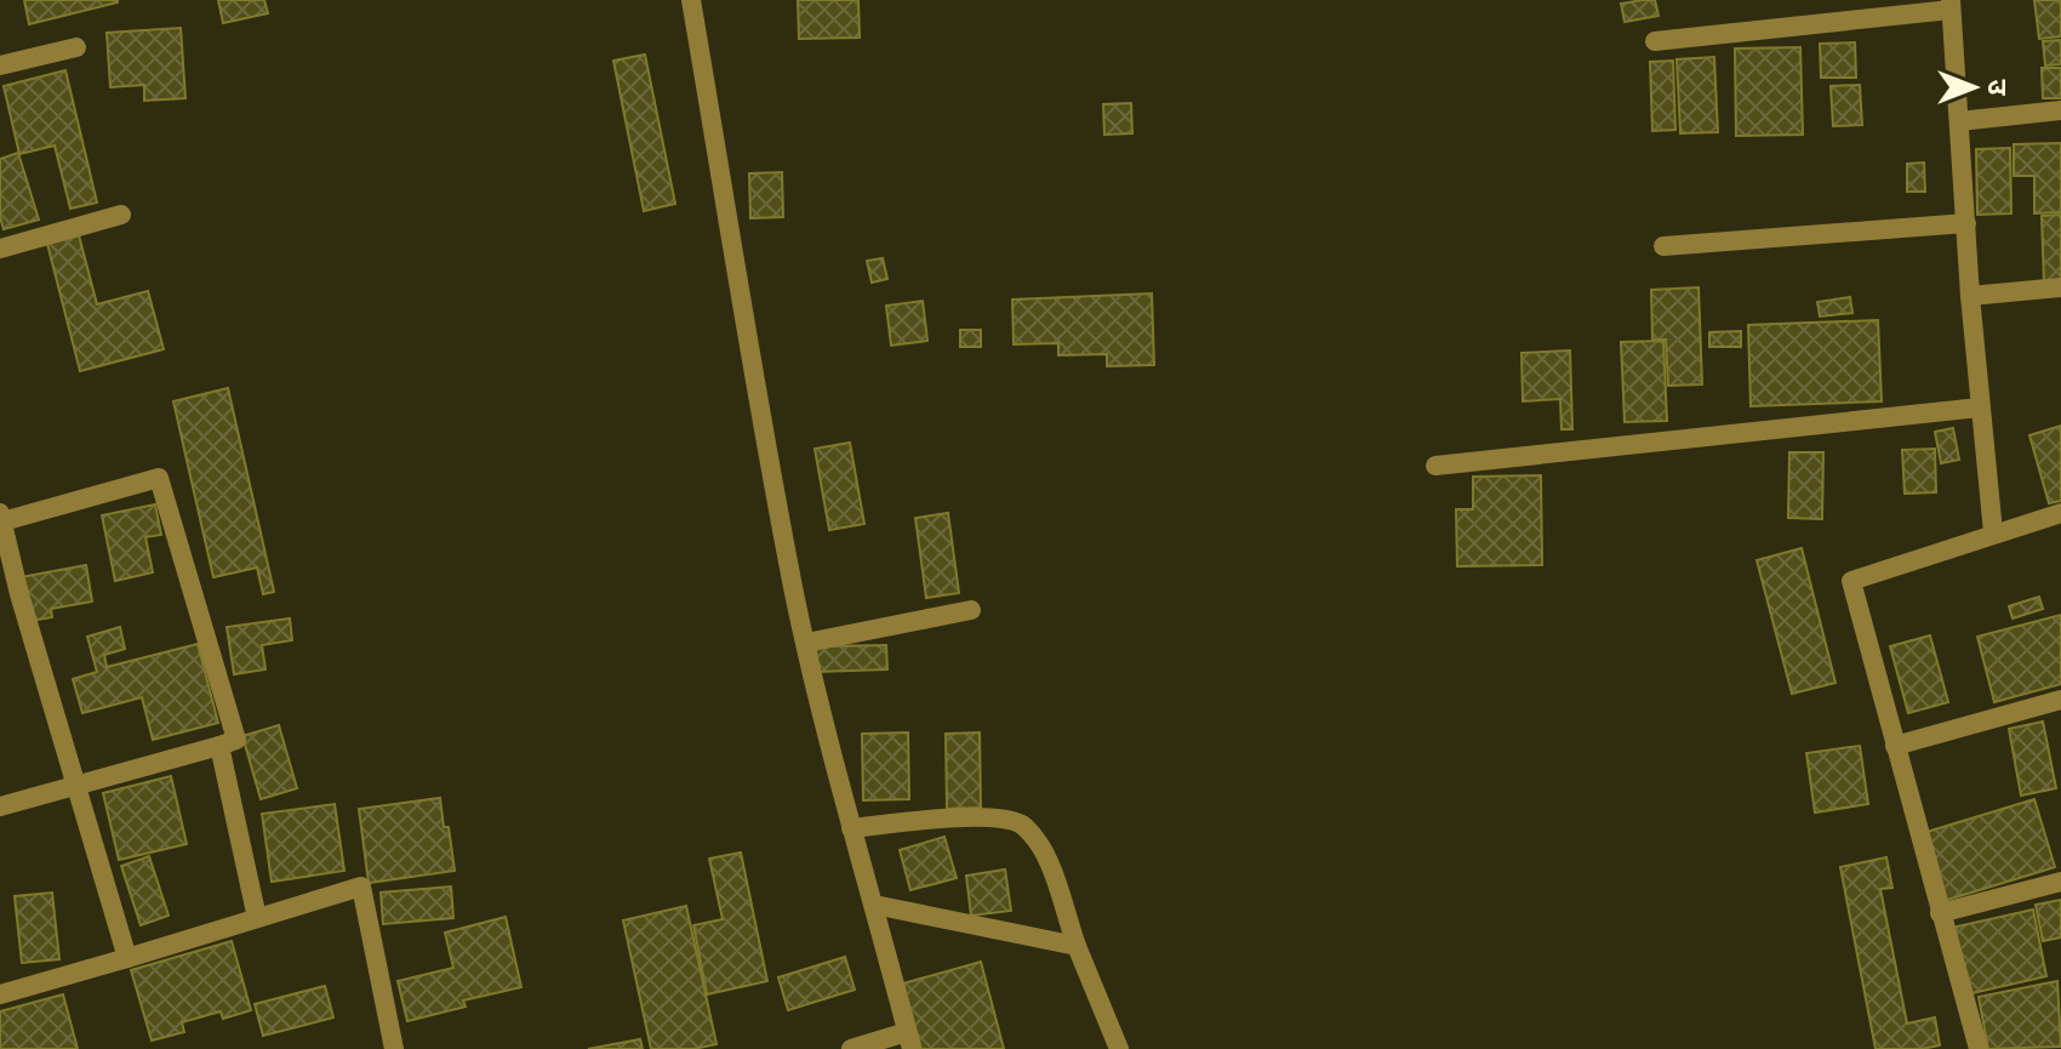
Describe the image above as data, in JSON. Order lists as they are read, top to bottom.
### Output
{
  "north": "right"
}
